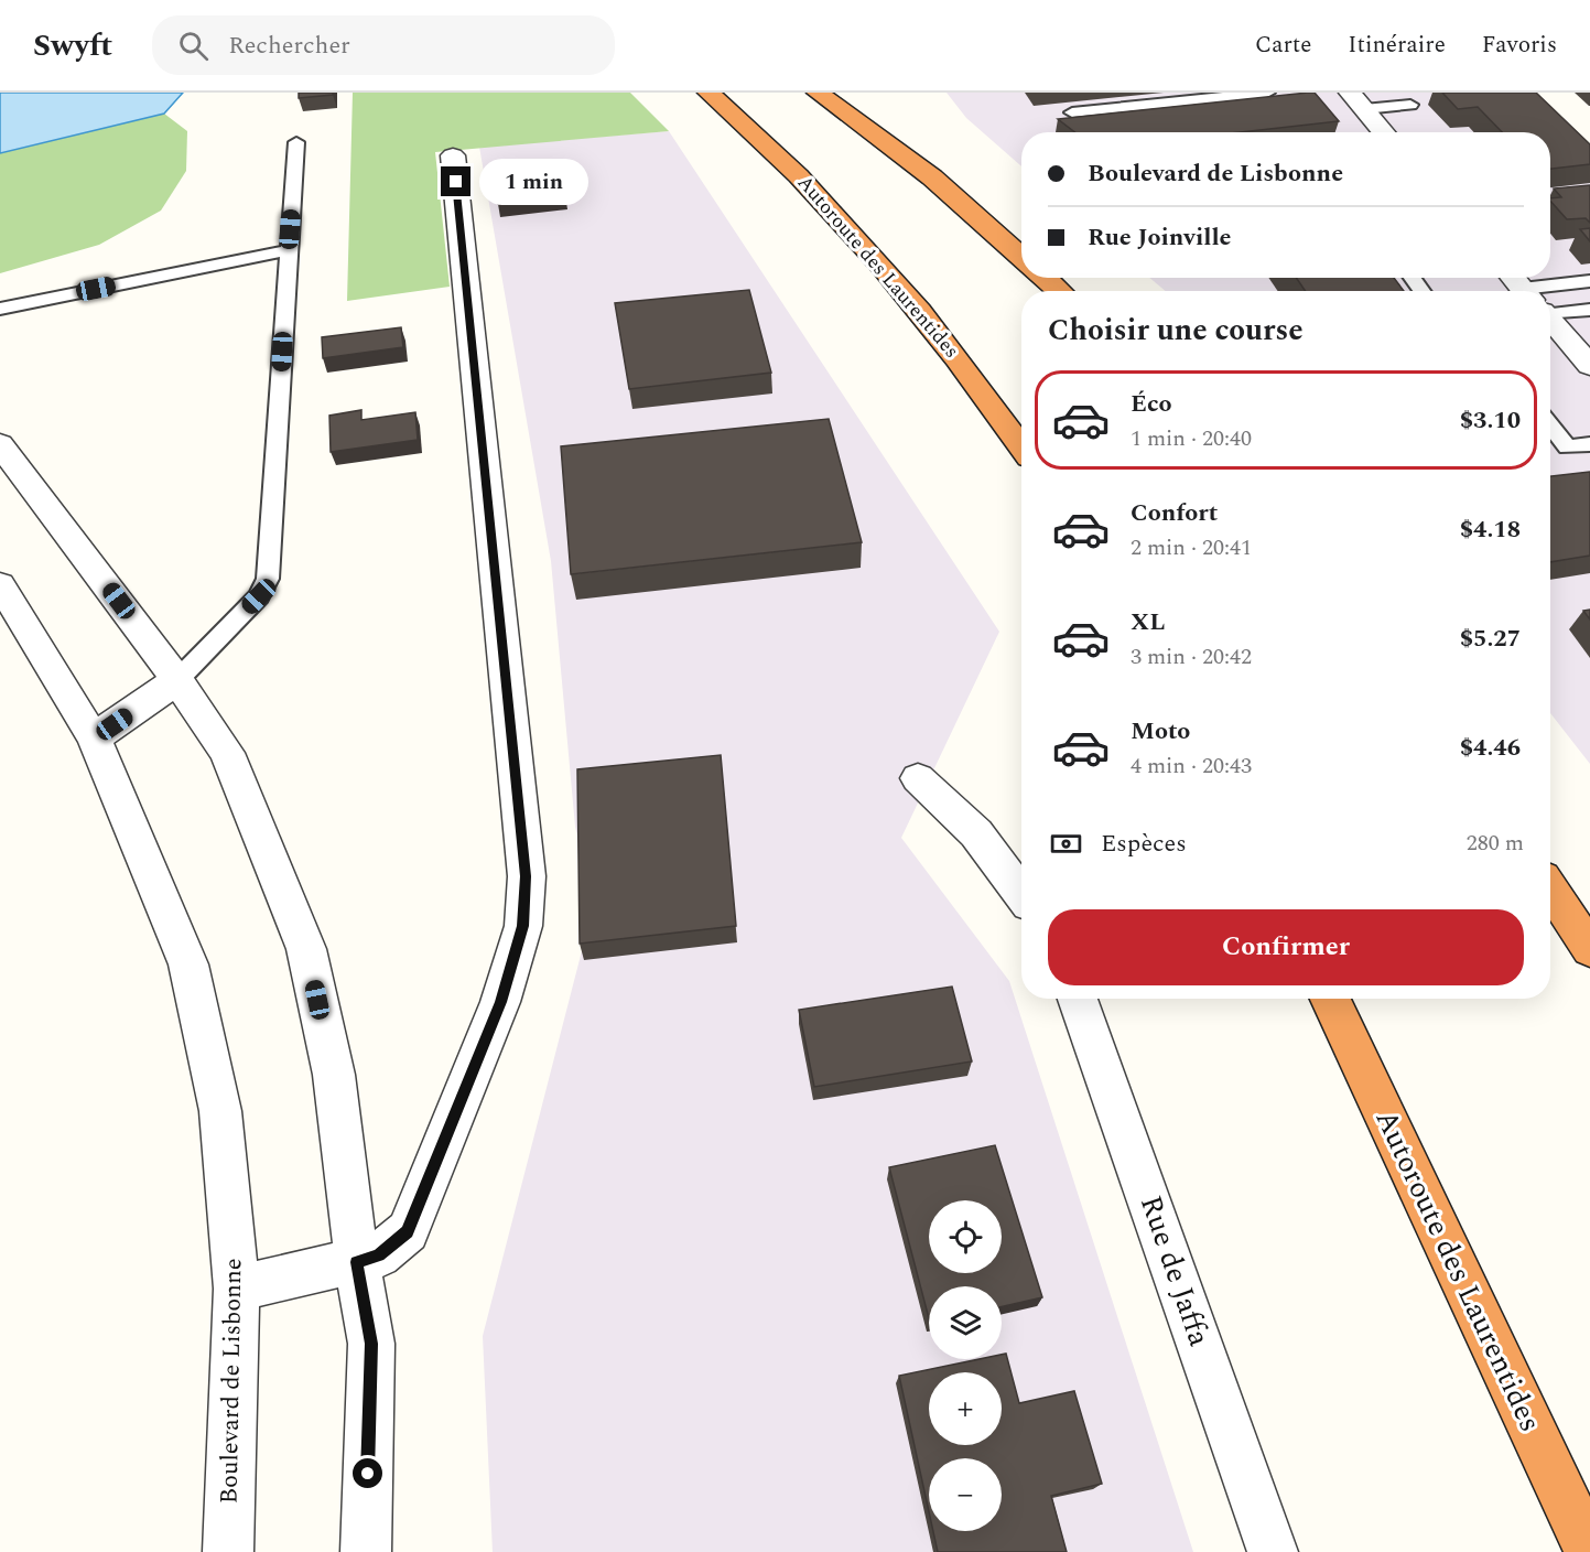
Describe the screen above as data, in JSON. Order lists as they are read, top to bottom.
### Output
{
  "streets": {
    "highway": ["Autoroute des Laurentides"],
    "street": ["Rue de Jaffa", "Boulevard de Lisbonne"]
  },
  "page": {
    "header": "Swyft",
    "search": "Rechercher",
    "nav": ["Carte", "Itinéraire", "Favoris"],
    "banner": ["Boulevard de Lisbonne", "Rue Joinville"],
    "bubble": "1 min",
    "heading": "Choisir une course",
    "list": [
      {
        "name": "Éco",
        "note": "1 min · 20:40",
        "value": "$3.10"
      },
      {
        "name": "Confort",
        "note": "2 min · 20:41",
        "value": "$4.18"
      },
      {
        "name": "XL",
        "note": "3 min · 20:42",
        "value": "$5.27"
      },
      {
        "name": "Moto",
        "note": "4 min · 20:43",
        "value": "$4.46"
      }
    ],
    "pay": ["Espèces", "280 m"],
    "buttons": "Confirmer",
    "map_buttons": ["+", "−"]
  }
}
